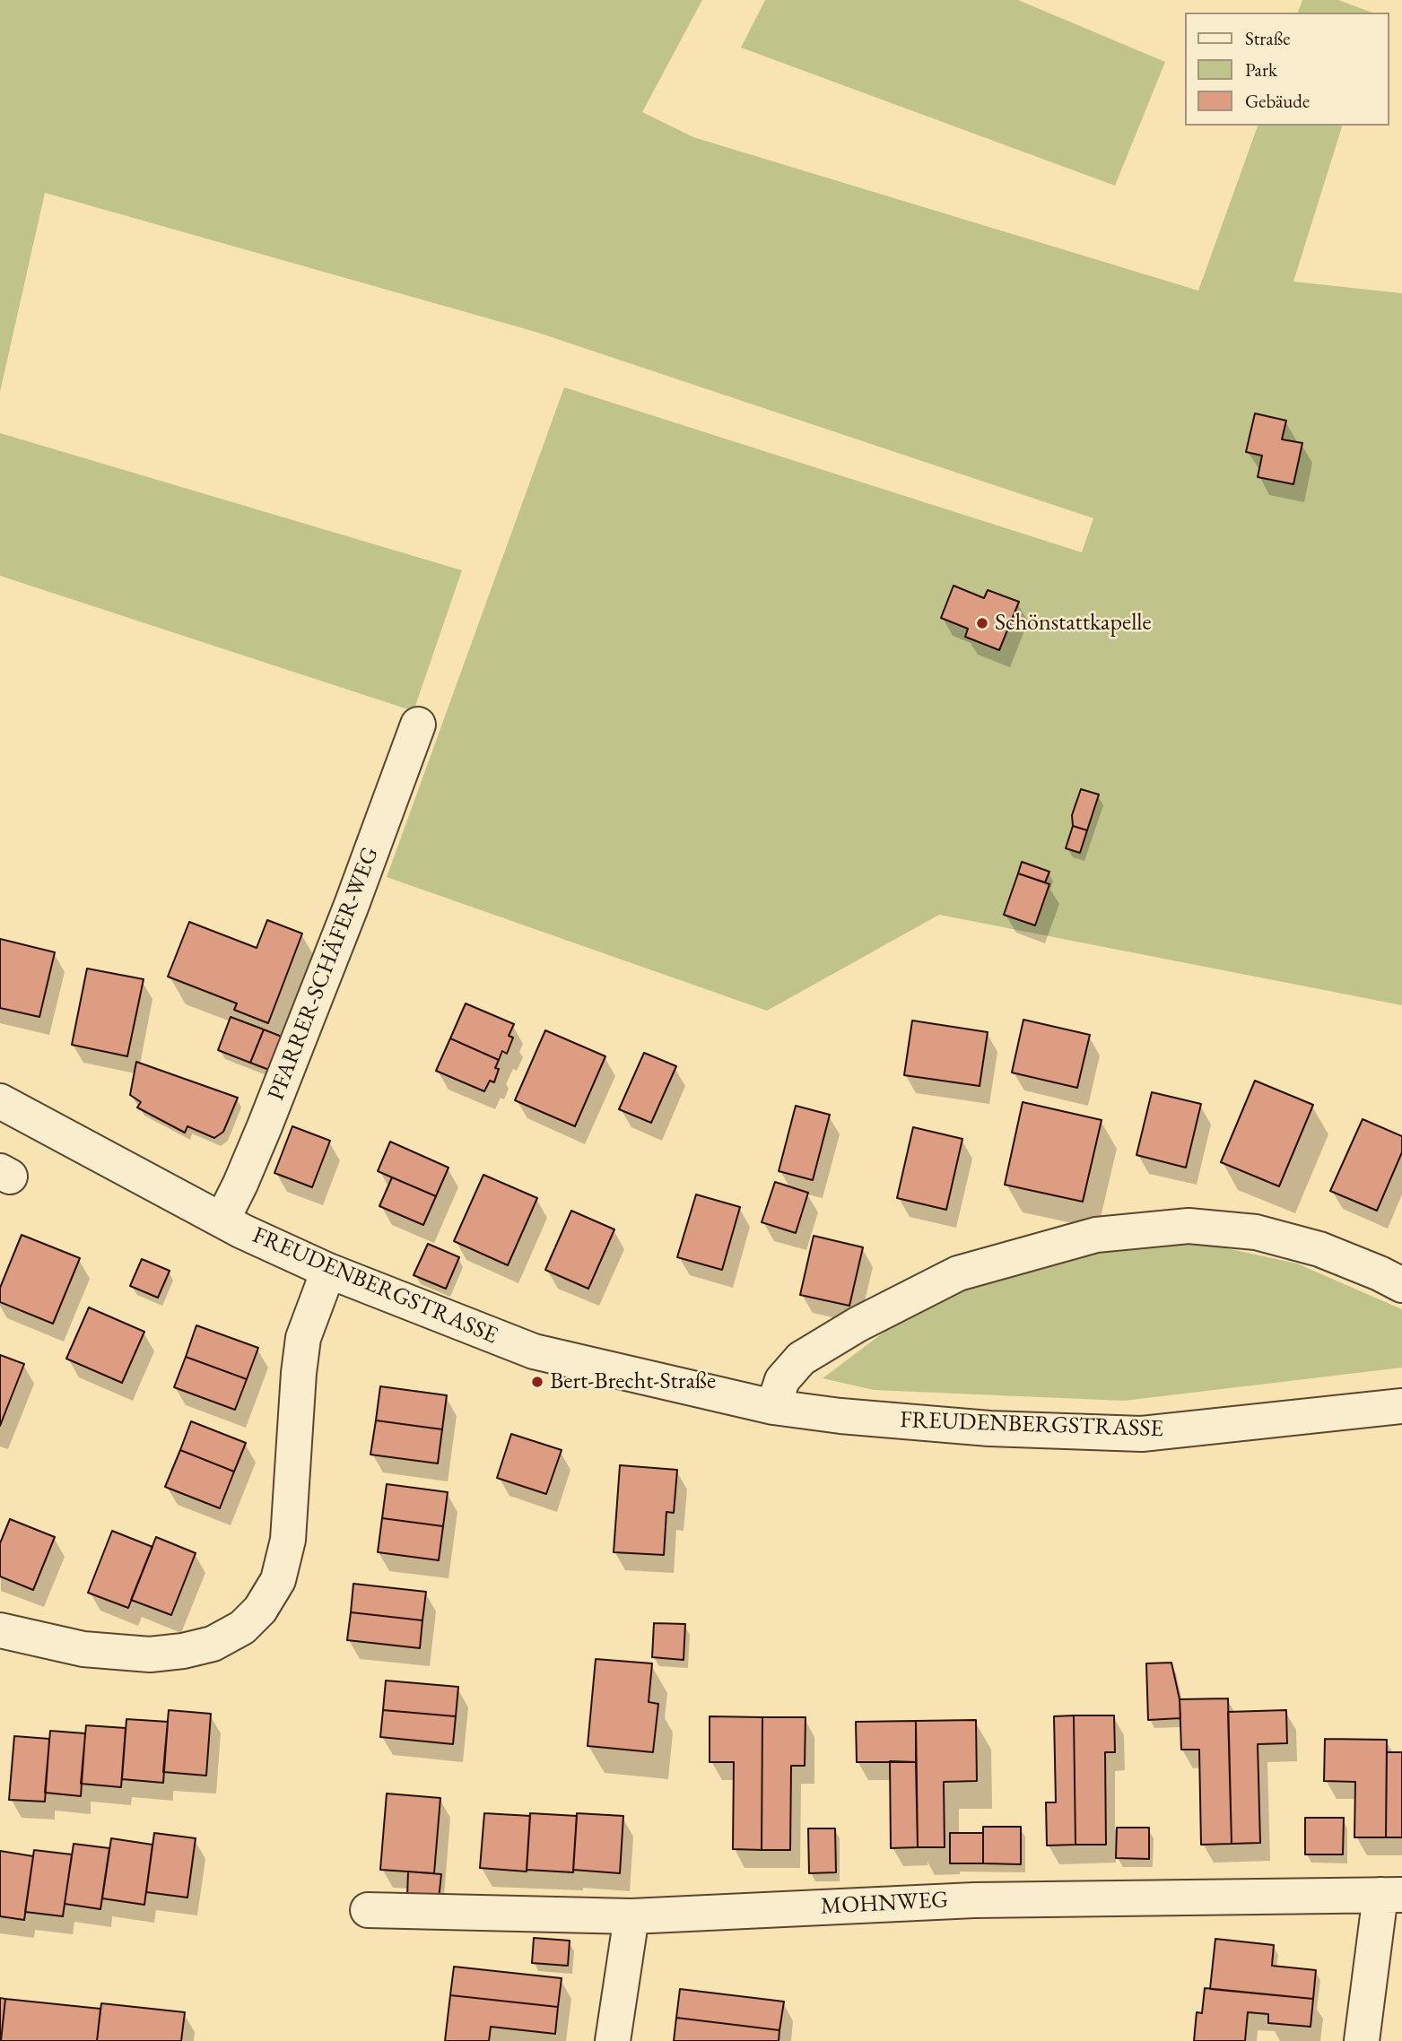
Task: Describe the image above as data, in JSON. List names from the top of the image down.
{
  "streets": {
    "street": ["PFARRER-SCHÄFER-WEG", "FREUDENBERGSTRASSE", "MOHNWEG"]
  },
  "crossings": [
    ["PFARRER-SCHÄFER-WEG", "FREUDENBERGSTRASSE"]
  ],
  "places": ["Schönstattkapelle", "Bert-Brecht-Straße"],
  "legend": ["Straße", "Park", "Gebäude"]
}
